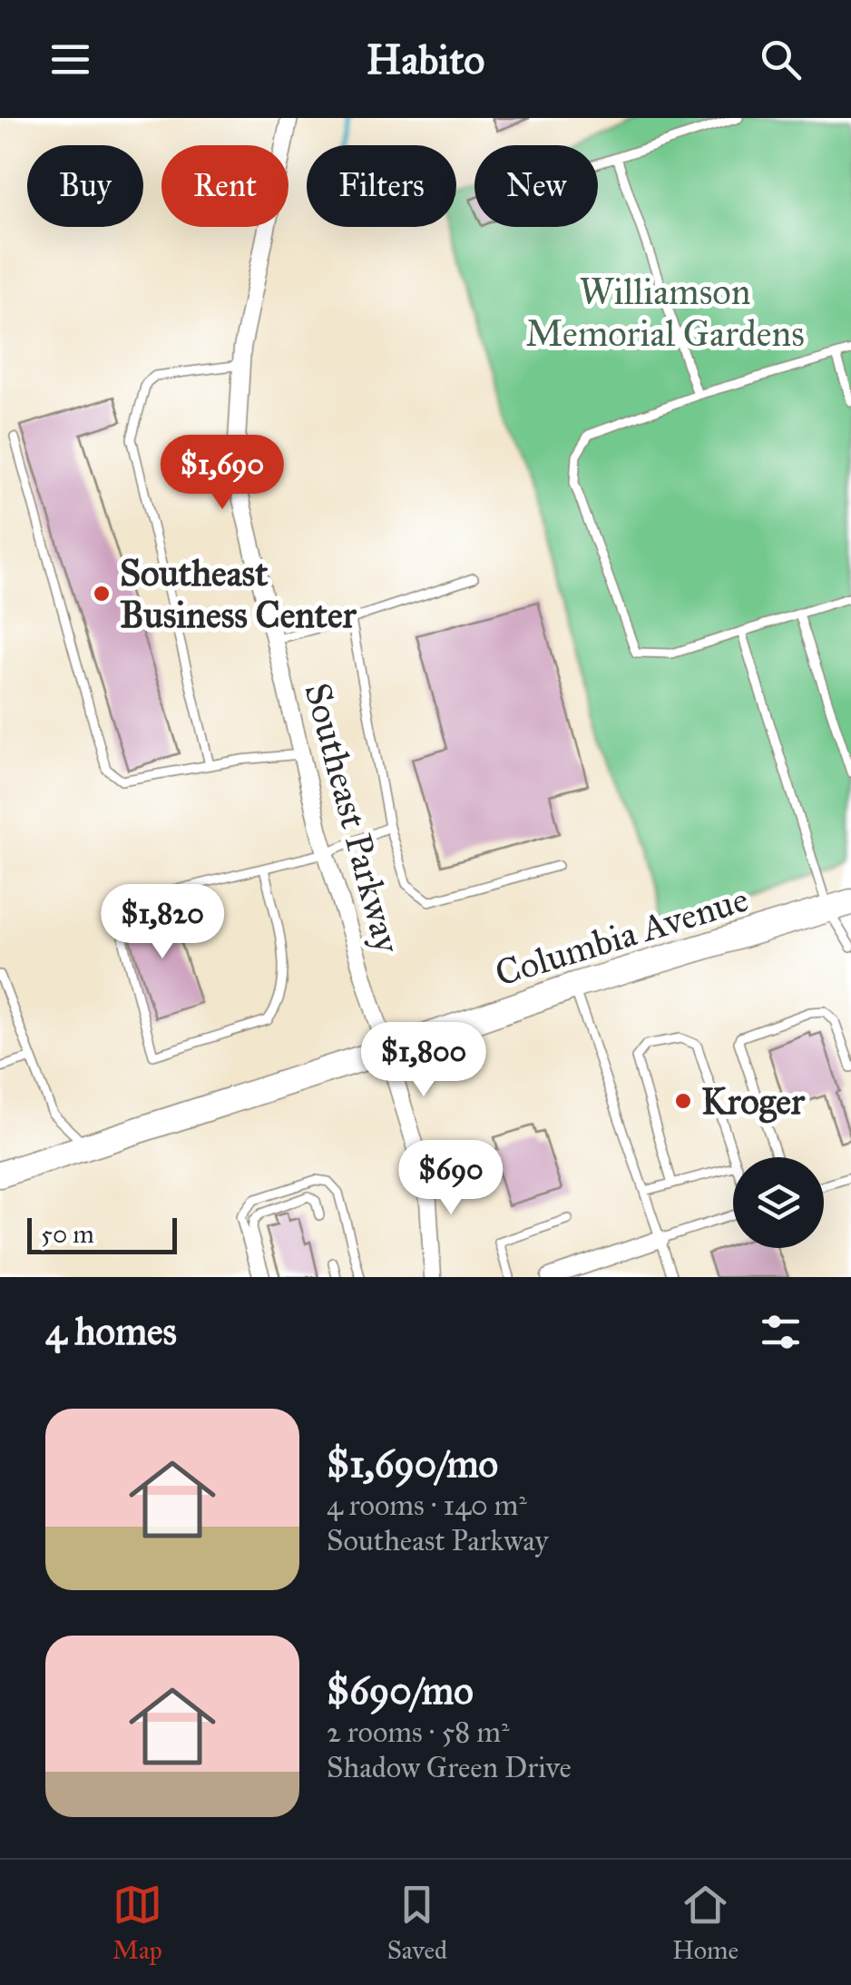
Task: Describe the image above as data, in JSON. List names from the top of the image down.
{
  "streets": {
    "main road": ["Columbia Avenue"],
    "street": ["Southeast Parkway"]
  },
  "crossings": [
    ["Southeast Parkway", "Columbia Avenue"]
  ],
  "parks": ["Williamson Memorial Gardens"],
  "places": ["Southeast Business Center", "Kroger"],
  "scale_bar": "50 m",
  "page": {
    "header": "Habito",
    "chip": [
      "Buy",
      "Rent",
      "Filters",
      "New"
    ],
    "price": [
      "$1,690",
      "$1,820",
      "$1,800",
      "$690"
    ],
    "scale": "50 m",
    "heading": "4 homes",
    "list": [
      {
        "name": "$1,690/mo",
        "note": "4 rooms · 140 m² · Southeast Parkway"
      },
      {
        "name": "$690/mo",
        "note": "2 rooms · 58 m² · Shadow Green Drive"
      }
    ],
    "tabs": ["Map", "Saved", "Home"]
  }
}
